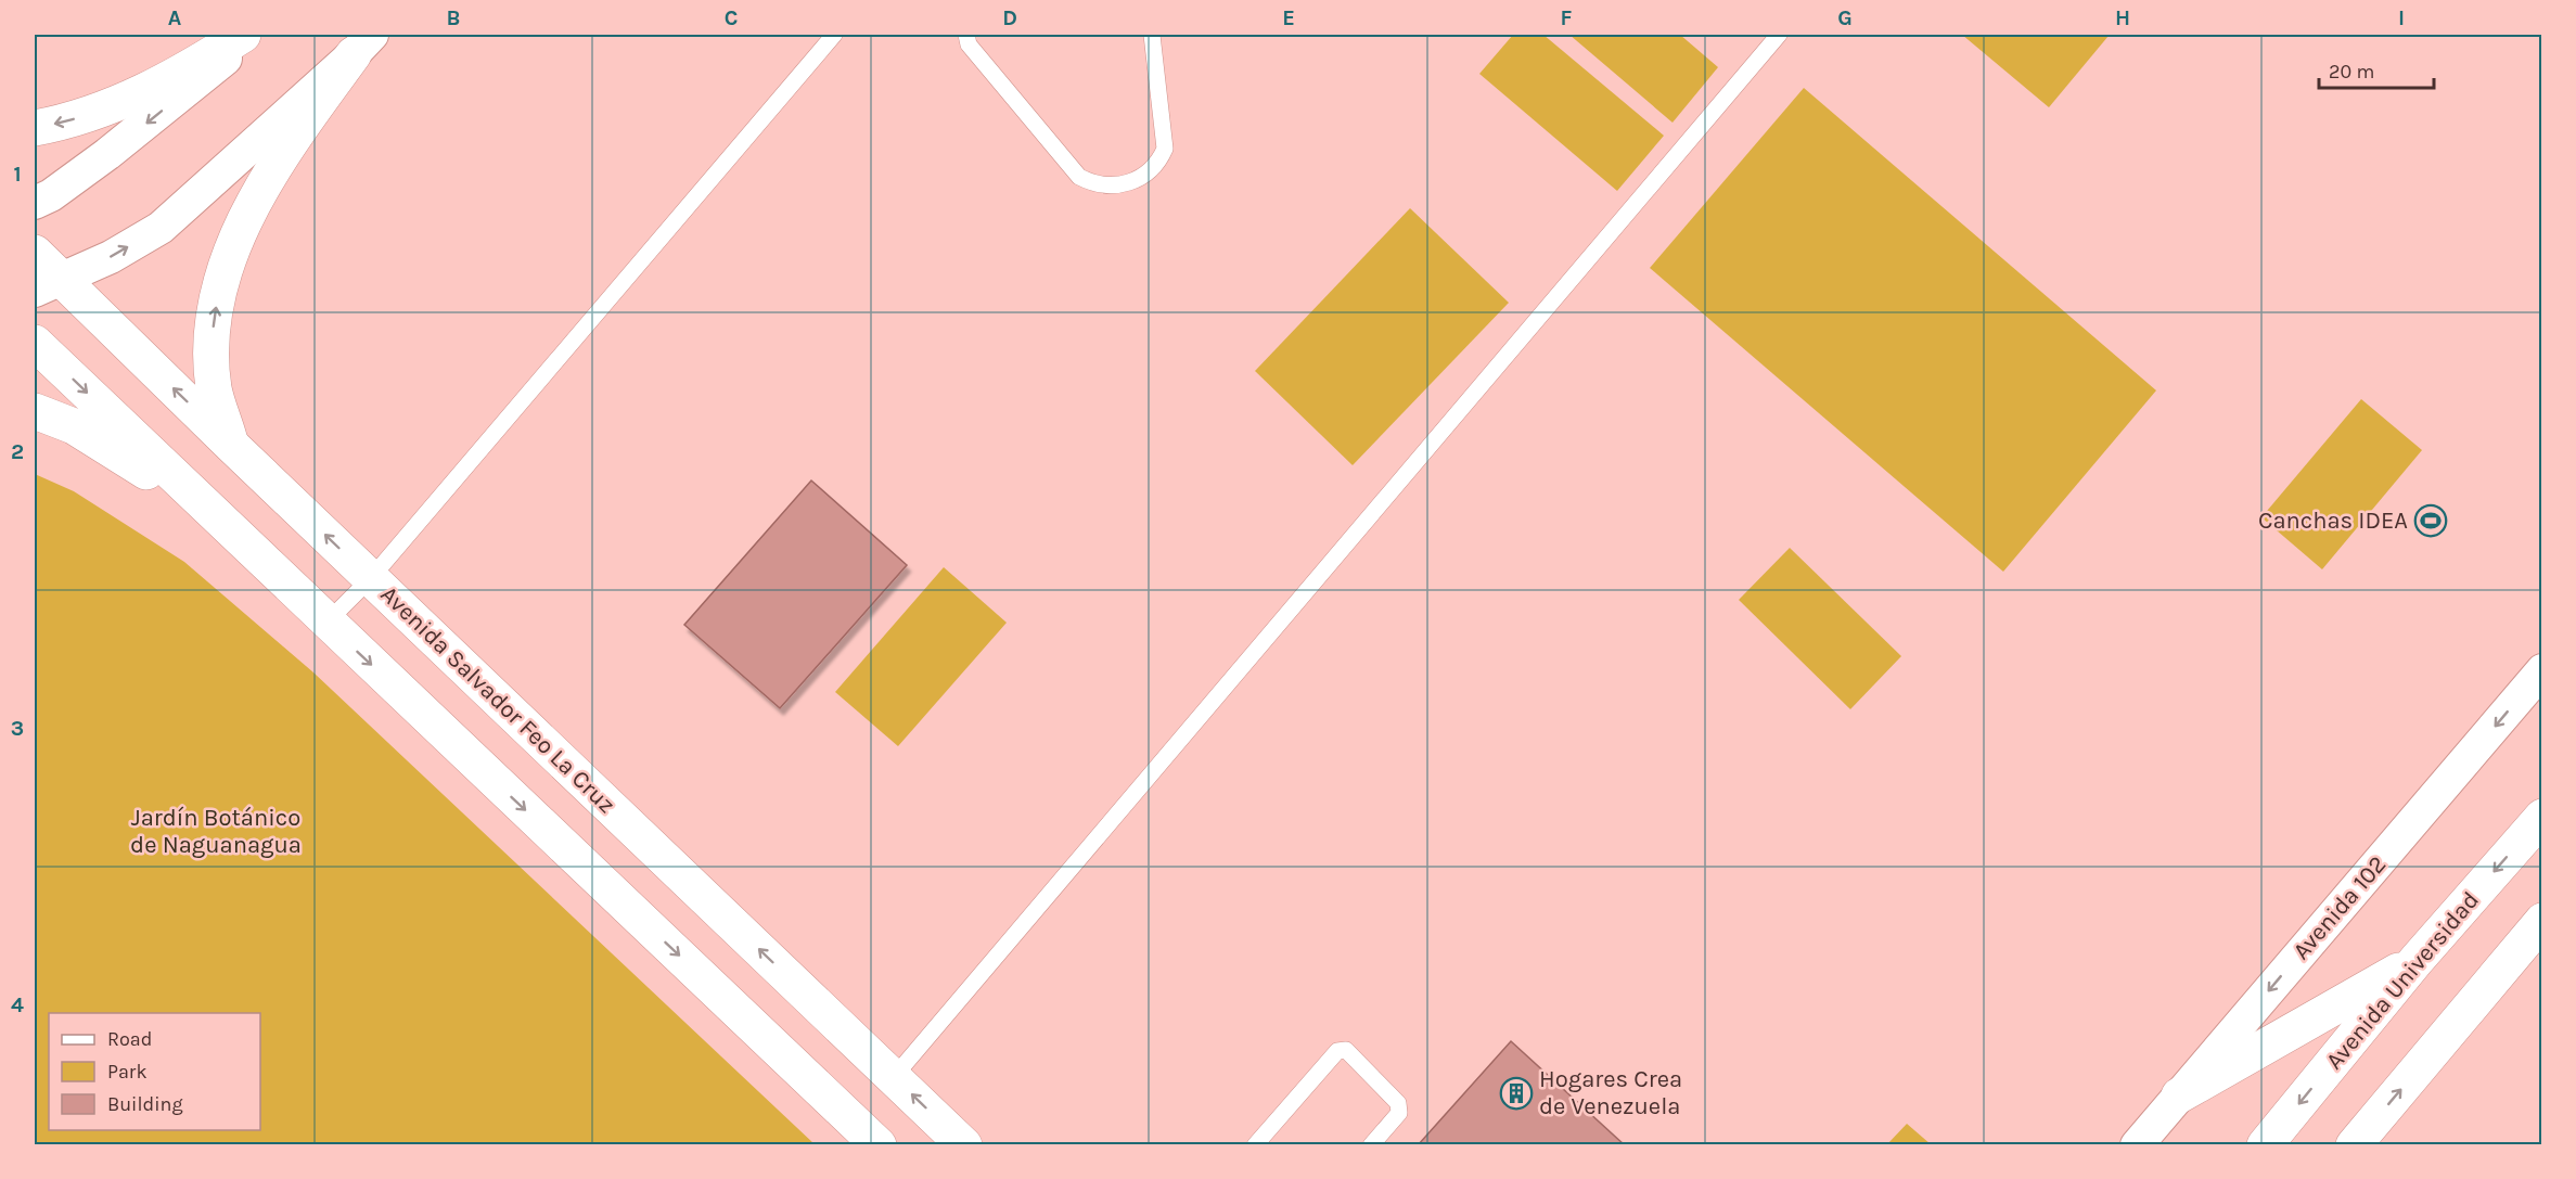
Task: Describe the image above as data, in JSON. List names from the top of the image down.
{
  "streets": {
    "street": ["Avenida Salvador Feo La Cruz", "Avenida 102", "Avenida Universidad"]
  },
  "parks": ["Jardín Botánico de Naguanagua"],
  "places": {
    "sports": ["Canchas IDEA"],
    "building": ["Hogares Crea de Venezuela"]
  },
  "legend": ["Road", "Park", "Building"],
  "scale_bar": "20 m",
  "grid": {
    "columns": [
      "A",
      "B",
      "C",
      "D",
      "E",
      "F",
      "G",
      "H",
      "I"
    ],
    "rows": [
      "1",
      "2",
      "3",
      "4"
    ]
  }
}
